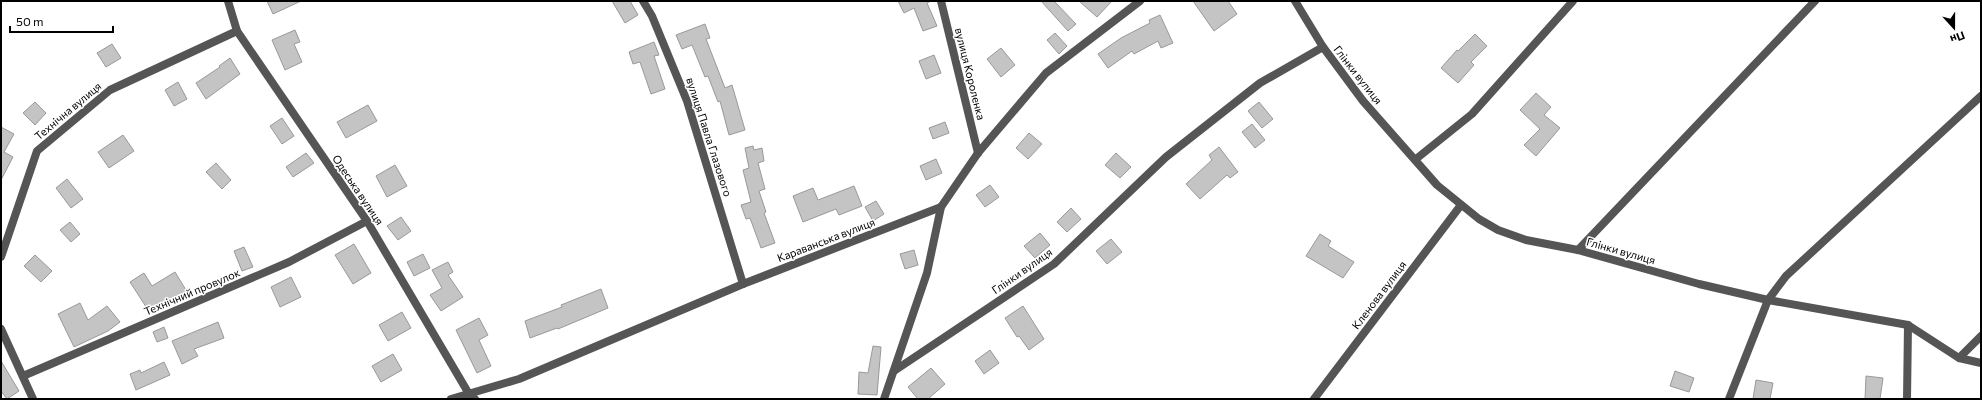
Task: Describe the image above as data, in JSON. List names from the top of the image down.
{
  "streets": {
    "street": [
      "вулиця Короленка",
      "Глінки вулиця",
      "Технічна вулиця",
      "вулиця Павла Глазового",
      "Одеська вулиця",
      "Караванська вулиця",
      "Технічний провулок",
      "Кленова вулиця"
    ]
  },
  "crossings": [
    ["Глінки вулиця", "Кленова вулиця"],
    ["Технічна вулиця", "Одеська вулиця"],
    ["вулиця Павла Глазового", "Караванська вулиця"],
    ["Одеська вулиця", "Караванська вулиця"],
    ["Одеська вулиця", "Технічний провулок"]
  ],
  "scale_bar": "50 m",
  "north": "bottom"
}
